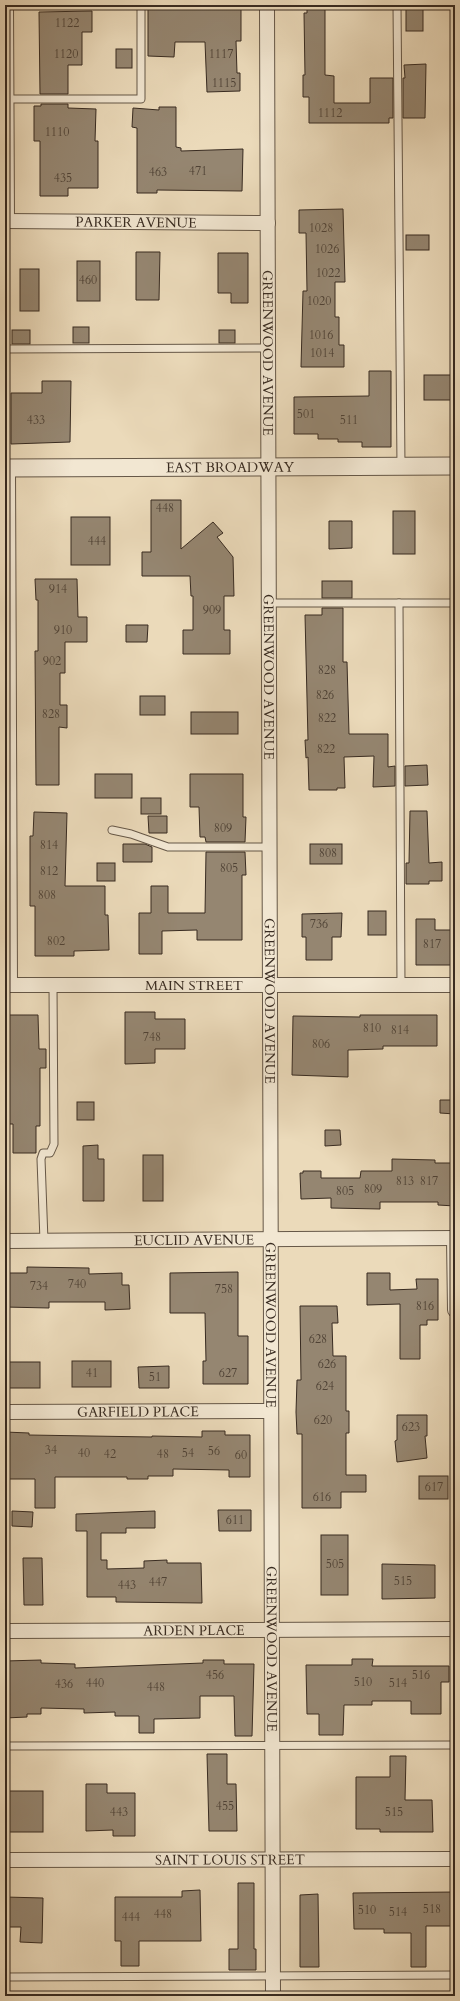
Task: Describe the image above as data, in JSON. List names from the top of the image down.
{
  "streets": {
    "street": [
      "PARKER AVENUE",
      "GREENWOOD AVENUE",
      "EAST BROADWAY",
      "MAIN STREET",
      "EUCLID AVENUE",
      "GARFIELD PLACE",
      "ARDEN PLACE",
      "SAINT LOUIS STREET"
    ]
  },
  "crossings": [
    ["PARKER AVENUE", "GREENWOOD AVENUE"],
    ["GREENWOOD AVENUE", "EAST BROADWAY"],
    ["GREENWOOD AVENUE", "MAIN STREET"],
    ["GREENWOOD AVENUE", "EUCLID AVENUE"],
    ["GREENWOOD AVENUE", "GARFIELD PLACE"],
    ["GREENWOOD AVENUE", "ARDEN PLACE"],
    ["GREENWOOD AVENUE", "SAINT LOUIS STREET"]
  ],
  "house_numbers": [
    "1122",
    "1120",
    "1117",
    "1115",
    "1112",
    "1110",
    "471",
    "463",
    "435",
    "1028",
    "1026",
    "1022",
    "460",
    "1020",
    "1016",
    "1014",
    "501",
    "433",
    "511",
    "448",
    "444",
    "914",
    "909",
    "910",
    "902",
    "828",
    "826",
    "828",
    "822",
    "822",
    "809",
    "814",
    "808",
    "805",
    "812",
    "808",
    "736",
    "802",
    "817",
    "810",
    "814",
    "748",
    "806",
    "813",
    "817",
    "809",
    "805",
    "740",
    "734",
    "758",
    "816",
    "628",
    "626",
    "41",
    "627",
    "51",
    "624",
    "620",
    "623",
    "34",
    "56",
    "40",
    "54",
    "42",
    "48",
    "60",
    "617",
    "616",
    "611",
    "505",
    "515",
    "447",
    "443",
    "456",
    "516",
    "510",
    "440",
    "514",
    "436",
    "448",
    "455",
    "443",
    "515",
    "518",
    "510",
    "514",
    "448",
    "444"
  ]
}
